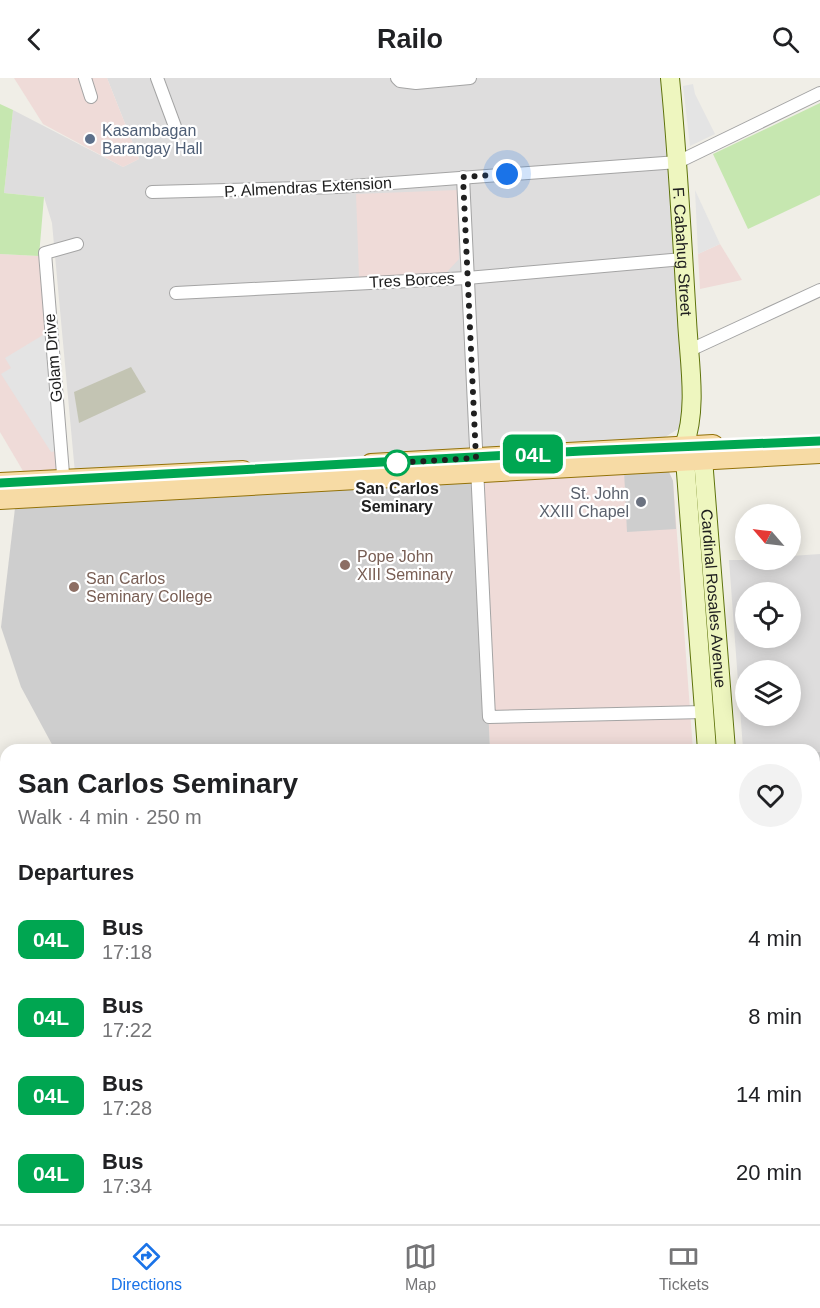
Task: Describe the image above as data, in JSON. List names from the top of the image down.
{
  "streets": {
    "main road": ["F. Cabahug Street", "Cardinal Rosales Avenue"],
    "street": ["P. Almendras Extension", "Tres Borces", "Golam Drive"]
  },
  "crossings": [
    ["P. Almendras Extension", "F. Cabahug Street"],
    ["F. Cabahug Street", "Tres Borces"],
    ["F. Cabahug Street", "Cardinal Rosales Avenue"]
  ],
  "places": [
    "Kasambagan Barangay Hall",
    "San Carlos Seminary",
    "St. John XXIII Chapel",
    "Pope John XIII Seminary",
    "San Carlos Seminary College"
  ],
  "lines": ["bus line 04L"],
  "north": "top left",
  "page": {
    "header": "Railo",
    "on_map": "04L",
    "heading": [
      ["San Carlos Seminary", "Walk · 4 min · 250 m"],
      "Departures"
    ],
    "list": [
      {
        "mark": "04L",
        "name": "Bus",
        "note": "17:18",
        "value": "4 min"
      },
      {
        "mark": "04L",
        "name": "Bus",
        "note": "17:22",
        "value": "8 min"
      },
      {
        "mark": "04L",
        "name": "Bus",
        "note": "17:28",
        "value": "14 min"
      },
      {
        "mark": "04L",
        "name": "Bus",
        "note": "17:34",
        "value": "20 min"
      }
    ],
    "tabs": ["Directions", "Map", "Tickets"]
  }
}
